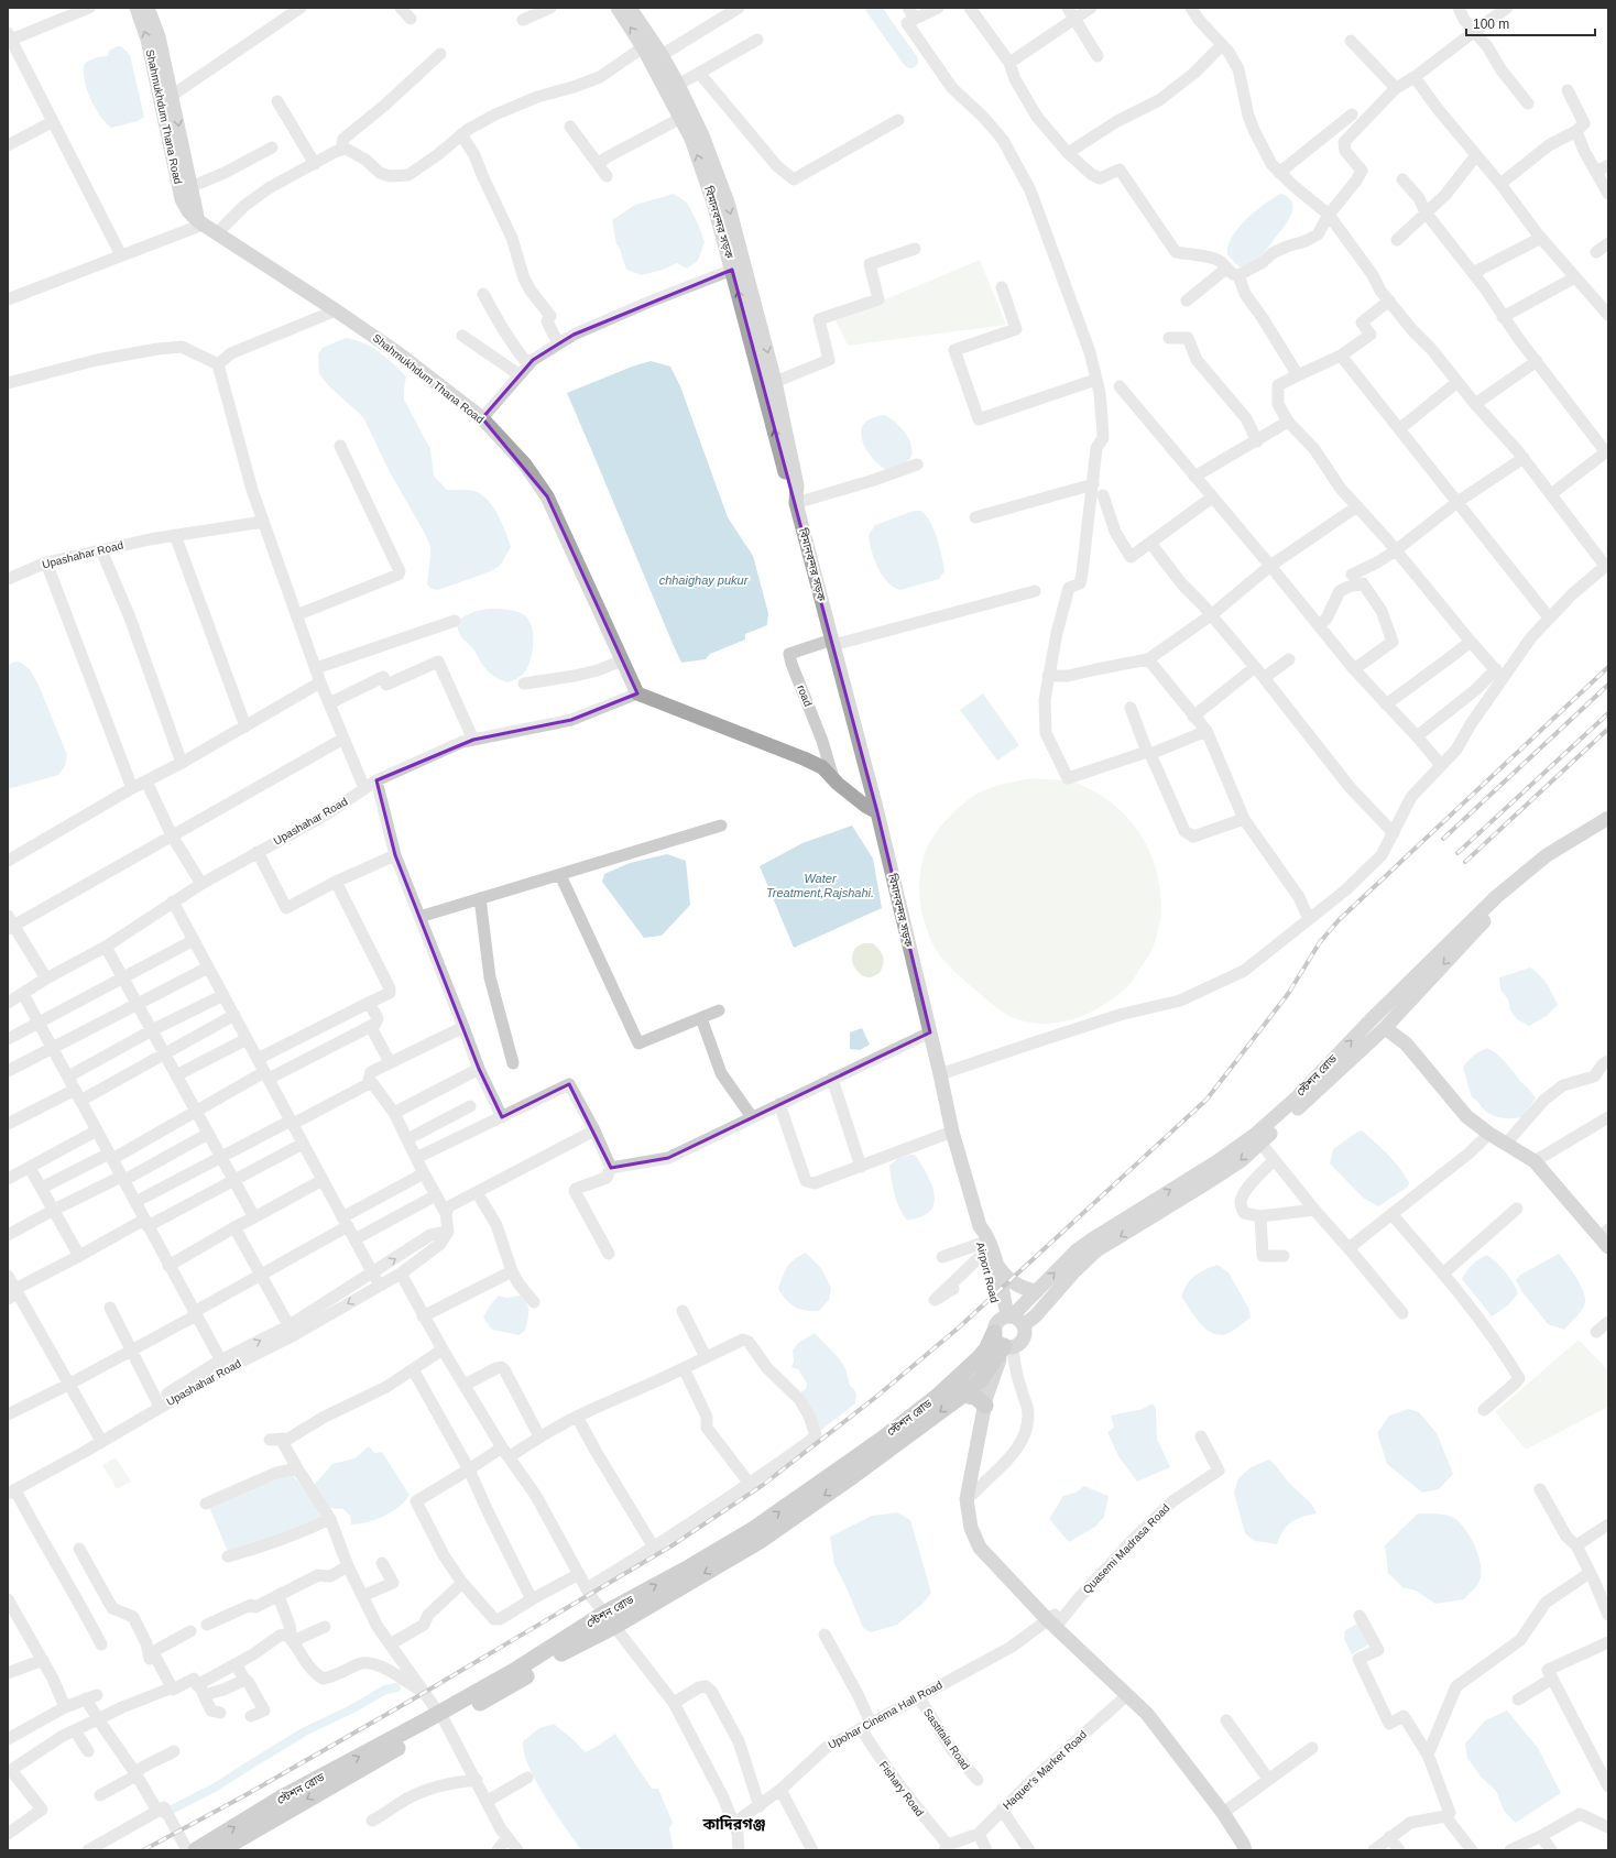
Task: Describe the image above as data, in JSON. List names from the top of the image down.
{
  "streets": {
    "highway": ["স্টেশন রোড"],
    "main road": ["Shahmukhdum Thana Road", "বিমানবন্দর সড়ক", "Airport Road"],
    "street": [
      "Upashahar Road",
      "road",
      "Quasemi Madrasa Road",
      "Upohar Cinema Hall Road",
      "Sastitala Road",
      "Haquer's Market Road",
      "Fishary Road"
    ]
  },
  "crossings": [
    ["Shahmukhdum Thana Road", "Upashahar Road"],
    ["বিমানবন্দর সড়ক", "road"],
    ["বিমানবন্দর সড়ক", "Airport Road"],
    ["স্টেশন রোড", "Airport Road"],
    ["Quasemi Madrasa Road", "Upohar Cinema Hall Road"],
    ["Upohar Cinema Hall Road", "Sastitala Road"],
    ["Upohar Cinema Hall Road", "Fishary Road"]
  ],
  "districts": ["কাদিরগঞ্জ"],
  "water": ["chhaighay pukur", "Water Treatment,Rajshahi."],
  "scale_bar": "100 m"
}
